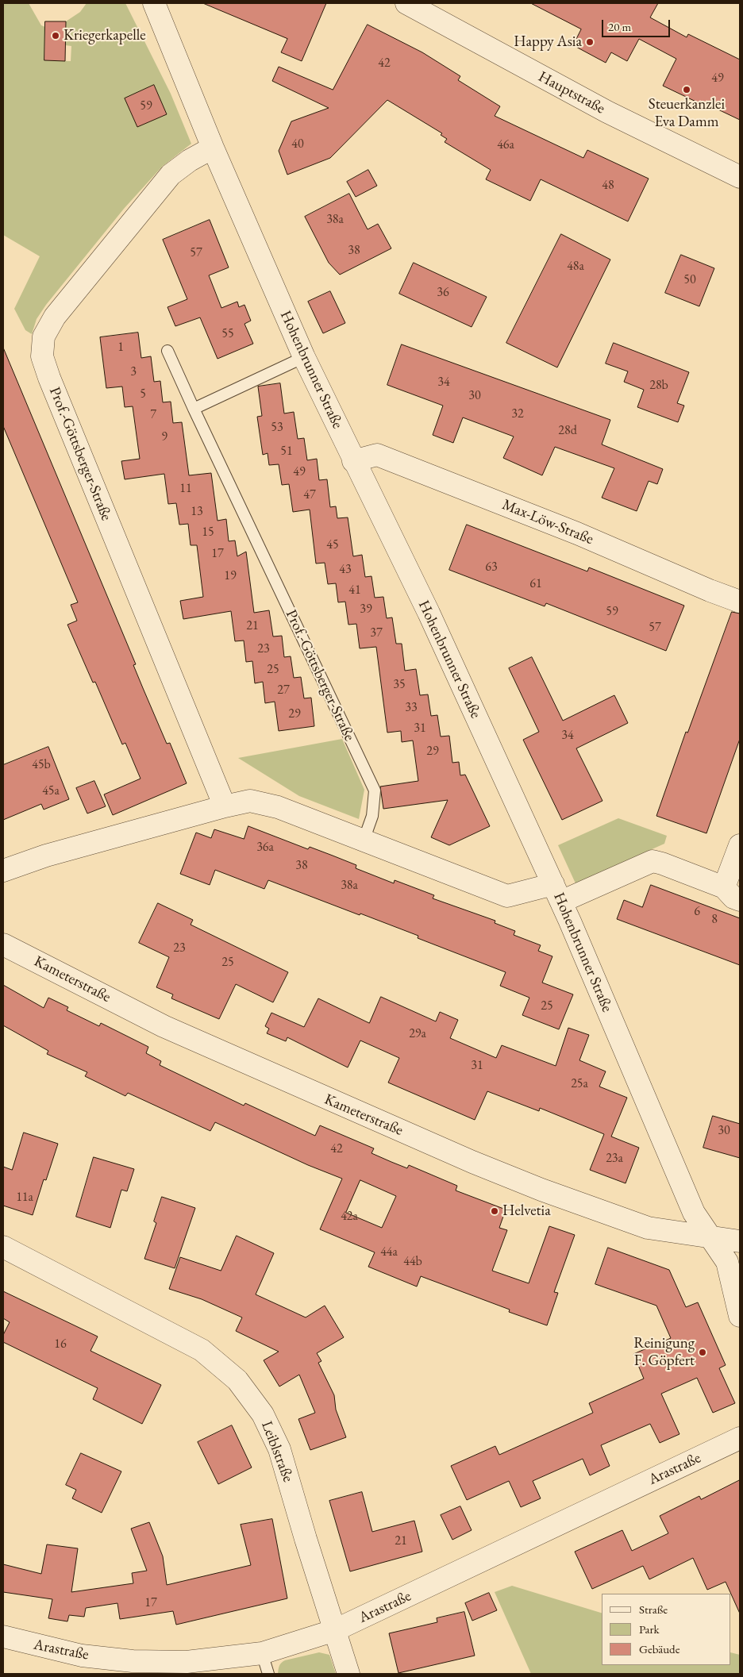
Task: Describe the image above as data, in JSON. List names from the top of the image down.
{
  "streets": {
    "street": [
      "Hauptstraße",
      "Hohenbrunner Straße",
      "Prof.-Göttsberger-Straße",
      "Max-Löw-Straße",
      "Kameterstraße",
      "Leiblstraße",
      "Arastraße"
    ]
  },
  "crossings": [
    ["Hohenbrunner Straße", "Prof.-Göttsberger-Straße"],
    ["Hohenbrunner Straße", "Max-Löw-Straße"],
    ["Hohenbrunner Straße", "Kameterstraße"],
    ["Leiblstraße", "Arastraße"]
  ],
  "places": [
    "Kriegerkapelle",
    "Happy Asia",
    "Steuerkanzlei Eva Damm",
    "Helvetia",
    "Reinigung F. Göpfert"
  ],
  "house_numbers": [
    "42",
    "49",
    "59",
    "40",
    "46a",
    "48",
    "38a",
    "38",
    "57",
    "48a",
    "50",
    "36",
    "55",
    "1",
    "3",
    "34",
    "28b",
    "5",
    "30",
    "32",
    "7",
    "53",
    "28d",
    "9",
    "51",
    "49",
    "11",
    "47",
    "13",
    "15",
    "45",
    "17",
    "63",
    "43",
    "19",
    "61",
    "41",
    "39",
    "59",
    "21",
    "57",
    "37",
    "23",
    "25",
    "35",
    "27",
    "33",
    "29",
    "31",
    "34",
    "29",
    "45b",
    "45a",
    "36a",
    "38",
    "38a",
    "6",
    "8",
    "23",
    "25",
    "25",
    "29a",
    "31",
    "25a",
    "30",
    "42",
    "23a",
    "11a",
    "42a",
    "44a",
    "44b",
    "16",
    "21",
    "17"
  ],
  "legend": ["Straße", "Park", "Gebäude"],
  "scale_bar": "20 m"
}
